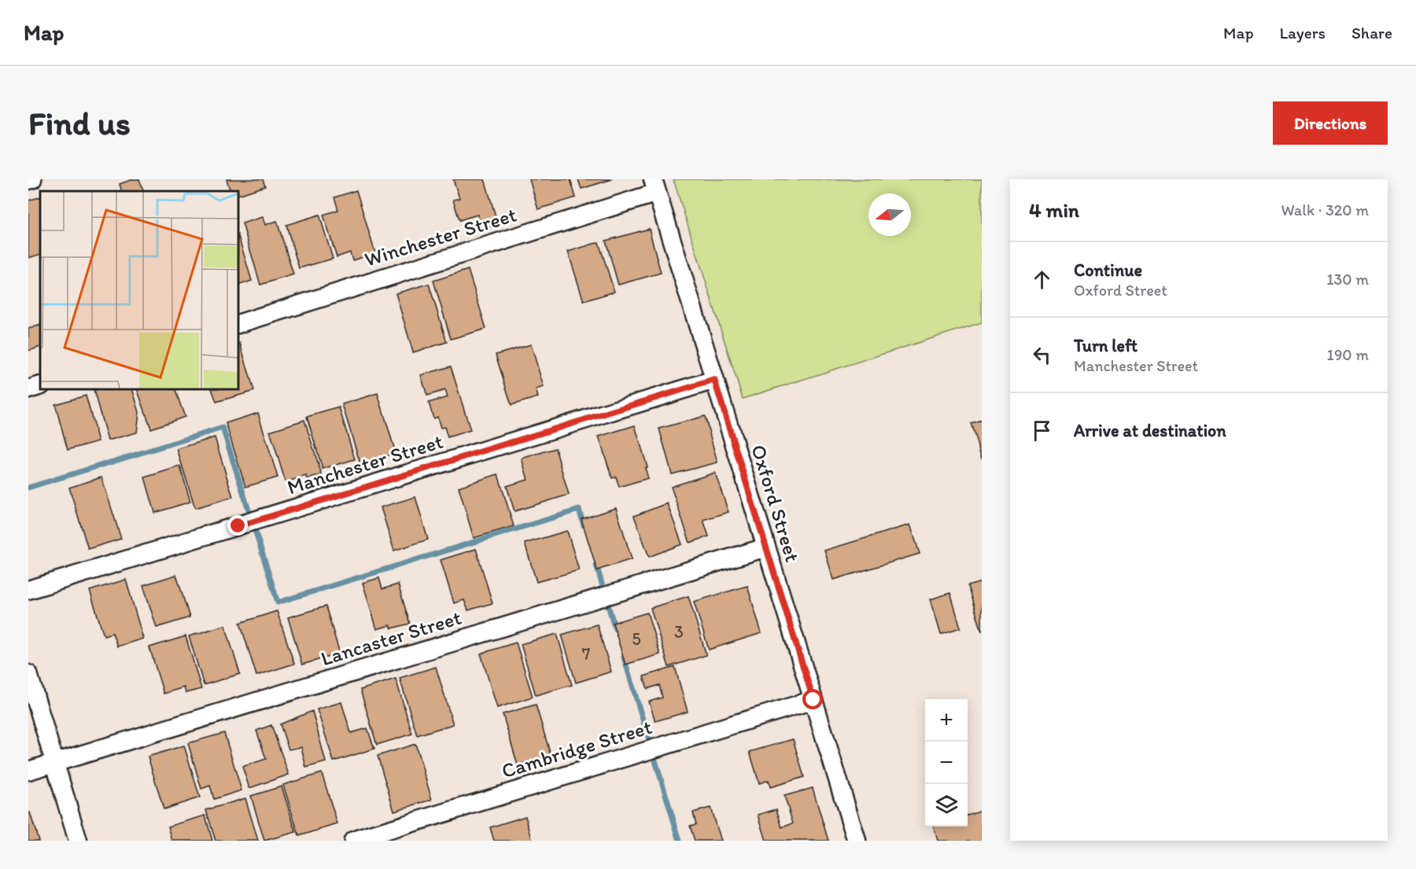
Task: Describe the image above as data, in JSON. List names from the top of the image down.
{
  "streets": {
    "street": [
      "Winchester Street",
      "Manchester Street",
      "Oxford Street",
      "Lancaster Street",
      "Cambridge Street"
    ]
  },
  "crossings": [
    ["Winchester Street", "Oxford Street"],
    ["Manchester Street", "Oxford Street"],
    ["Oxford Street", "Lancaster Street"],
    ["Oxford Street", "Cambridge Street"]
  ],
  "house_numbers": ["3", "5", "7"],
  "north": "left",
  "page": {
    "header": "Map",
    "nav": ["Map", "Layers", "Share"],
    "buttons": "Directions",
    "title": "Find us",
    "heading": ["4 min", "Walk · 320 m"],
    "list": [
      ["Continue", "Oxford Street", "130 m"],
      ["Turn left", "Manchester Street", "190 m"],
      "Arrive at destination"
    ],
    "map_buttons": ["+", "−"]
  }
}
